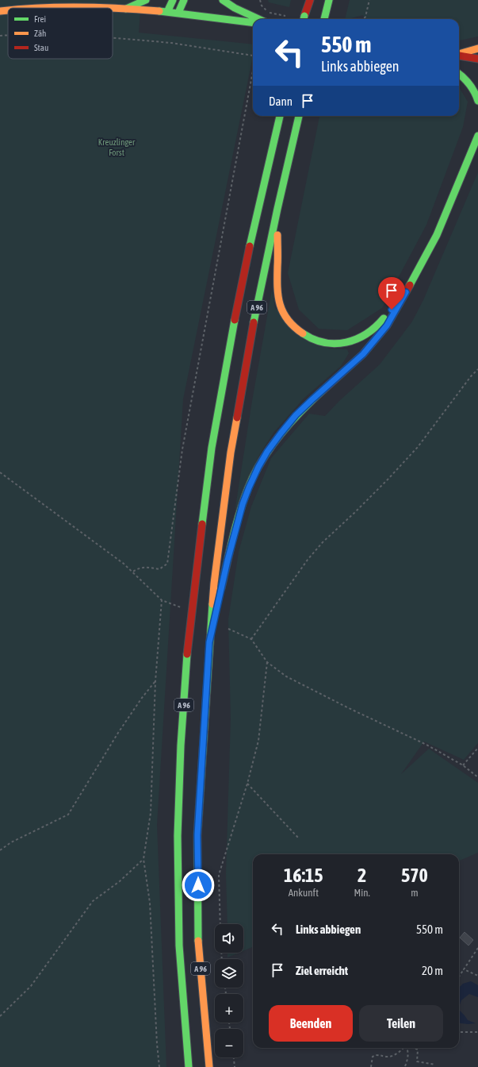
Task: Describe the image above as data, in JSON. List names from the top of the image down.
{
  "streets": {
    "main road": ["A 96"]
  },
  "parks": ["Kreuzlinger Forst"],
  "legend": ["Frei", "Zäh", "Stau"],
  "page": {
    "turn": ["550 m", "Links abbiegen"],
    "then": "Dann",
    "eta": [
      "16:15",
      "Ankunft",
      "2",
      "Min.",
      "570",
      "m"
    ],
    "list": [
      {
        "name": "Links abbiegen",
        "value": "550 m"
      },
      {
        "name": "Ziel erreicht",
        "value": "20 m"
      }
    ],
    "map_buttons": ["+", "−"],
    "buttons": ["Beenden", "Teilen"]
  }
}
